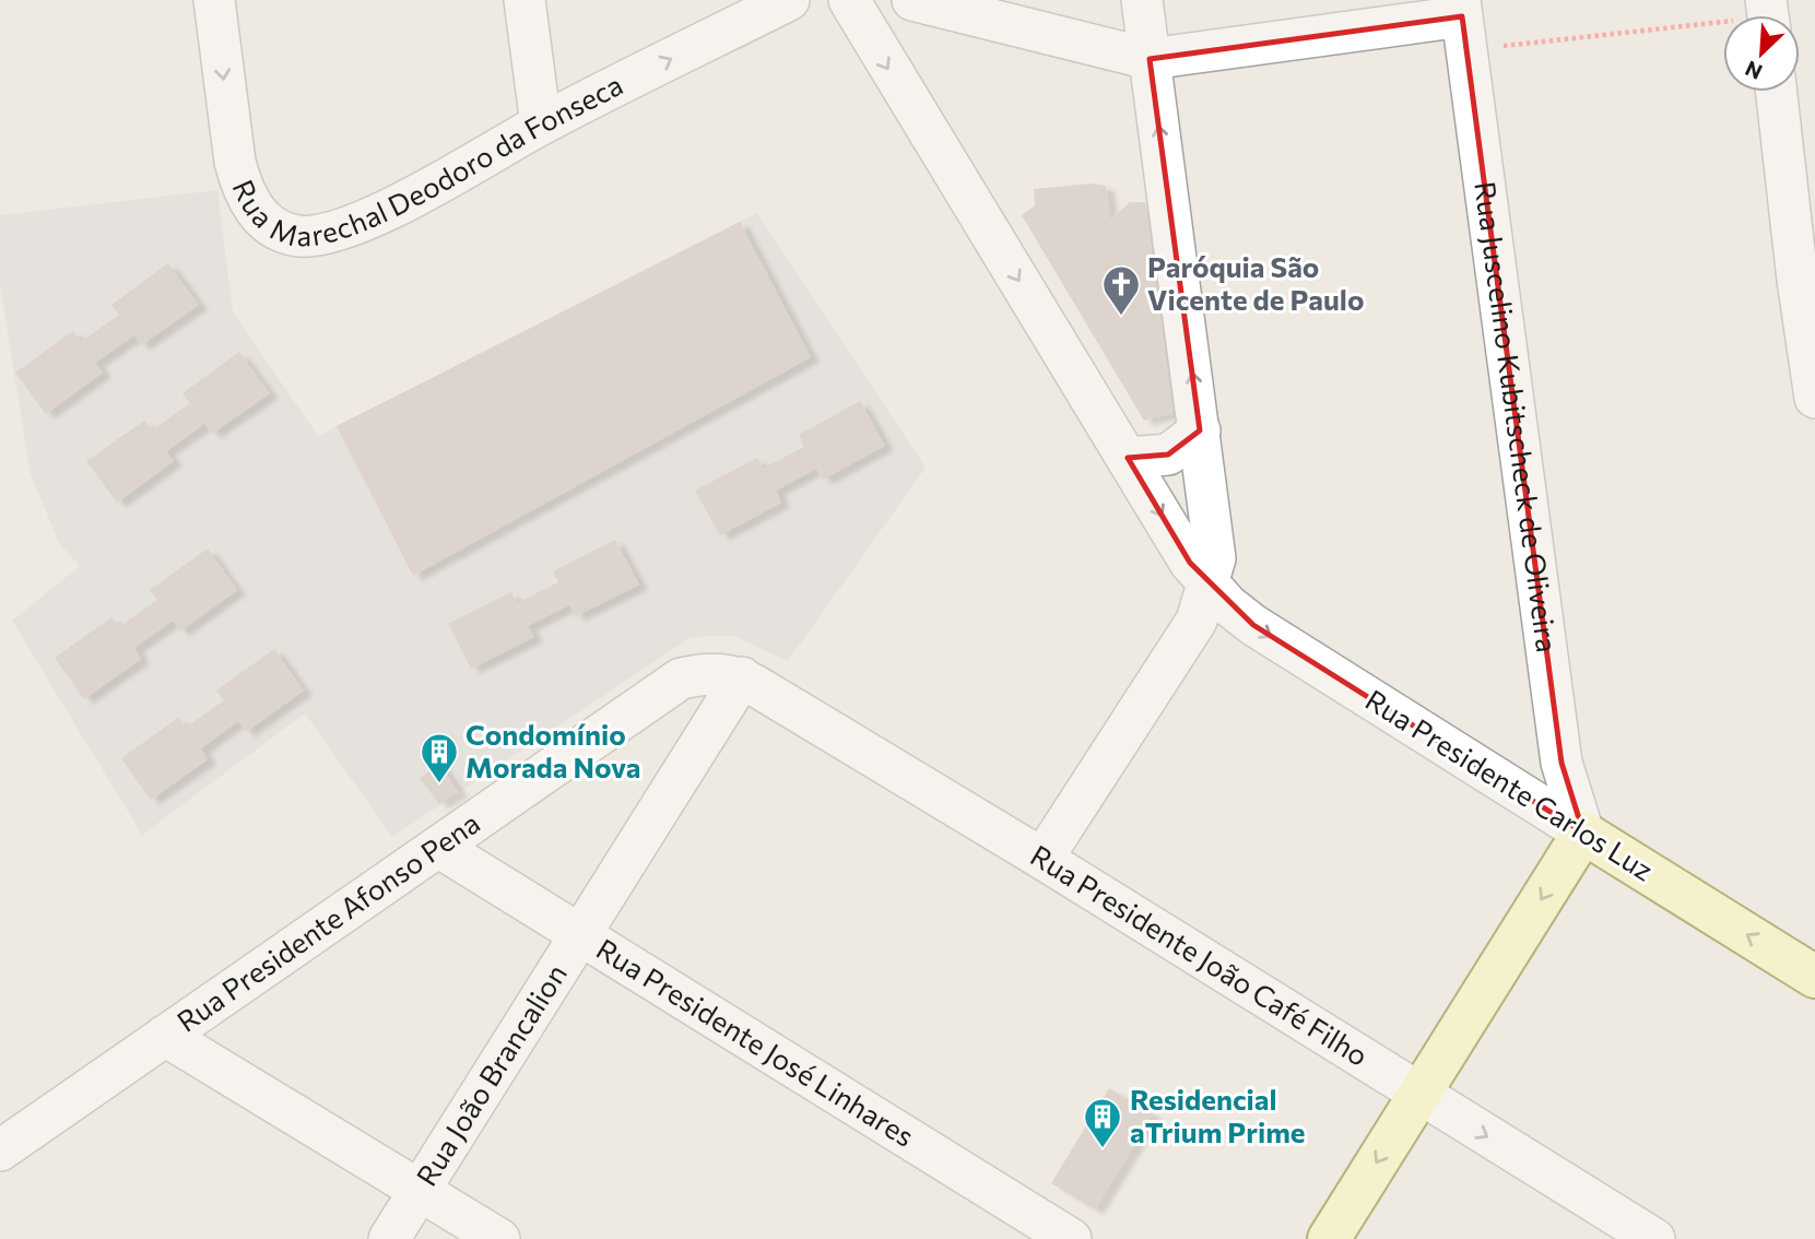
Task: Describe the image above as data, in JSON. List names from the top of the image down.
{
  "streets": {
    "street": [
      "Rua Marechal Deodoro da Fonseca",
      "Rua Juscelino Kubitscheck de Oliveira",
      "Rua Presidente Carlos Luz",
      "Rua Presidente Afonso Pena",
      "Rua Presidente João Café Filho",
      "Rua Presidente José Linhares",
      "Rua João Brancalion"
    ]
  },
  "crossings": [
    ["Rua Juscelino Kubitscheck de Oliveira", "Rua Presidente Carlos Luz"],
    ["Rua Presidente Afonso Pena", "Rua Presidente João Café Filho"],
    ["Rua Presidente Afonso Pena", "Rua Presidente José Linhares"],
    ["Rua Presidente Afonso Pena", "Rua João Brancalion"],
    ["Rua Presidente João Café Filho", "Rua João Brancalion"],
    ["Rua Presidente José Linhares", "Rua João Brancalion"]
  ],
  "places": {
    "church": ["Paróquia São Vicente de Paulo"],
    "building": ["Condomínio Morada Nova", "Residencial aTrium Prime"]
  },
  "north": "bottom left"
}
